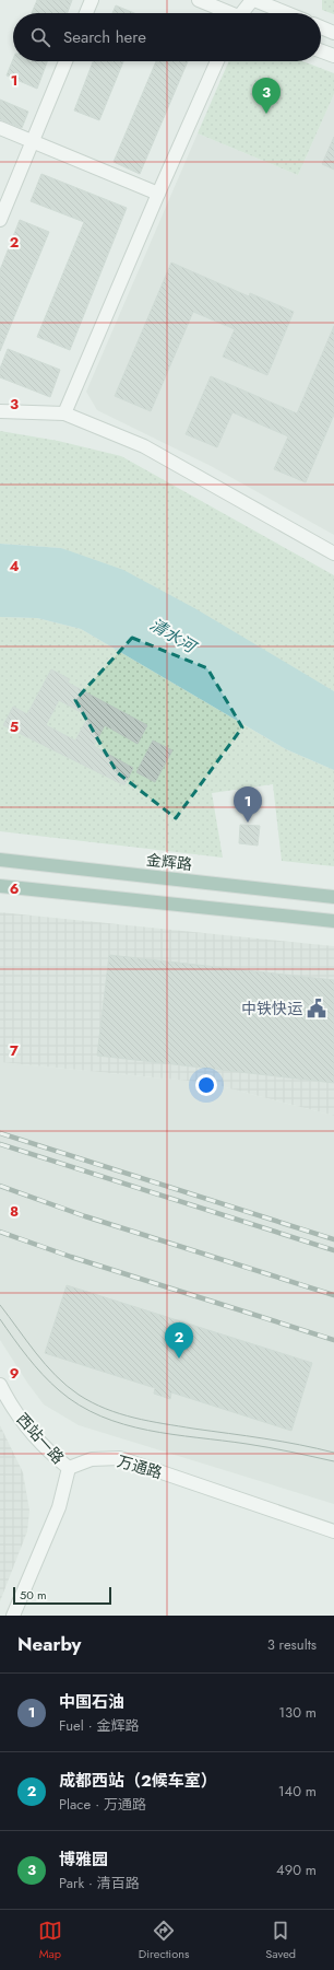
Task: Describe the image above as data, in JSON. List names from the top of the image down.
{
  "streets": {
    "main road": ["金辉路"],
    "street": ["西站一路", "万通路"]
  },
  "crossings": [
    ["西站一路", "万通路"]
  ],
  "water": ["清水河"],
  "places": {
    "public building": ["中铁快运"]
  },
  "scale_bar": "50 m",
  "page": {
    "search": "Search here",
    "pins": ["3", "1", "2"],
    "scale": "50 m",
    "heading": ["Nearby", "3 results"],
    "list": [
      {
        "mark": "1",
        "name": "中国石油",
        "note": "Fuel · 金辉路",
        "value": "130 m"
      },
      {
        "mark": "2",
        "name": "成都西站（2候车室）",
        "note": "Place · 万通路",
        "value": "140 m"
      },
      {
        "mark": "3",
        "name": "博雅园",
        "note": "Park · 清百路",
        "value": "490 m"
      }
    ],
    "nav": ["Map", "Directions", "Saved"]
  },
  "grid": {
    "rows": [
      "1",
      "2",
      "3",
      "4",
      "5",
      "6",
      "7",
      "8",
      "9"
    ]
  }
}
